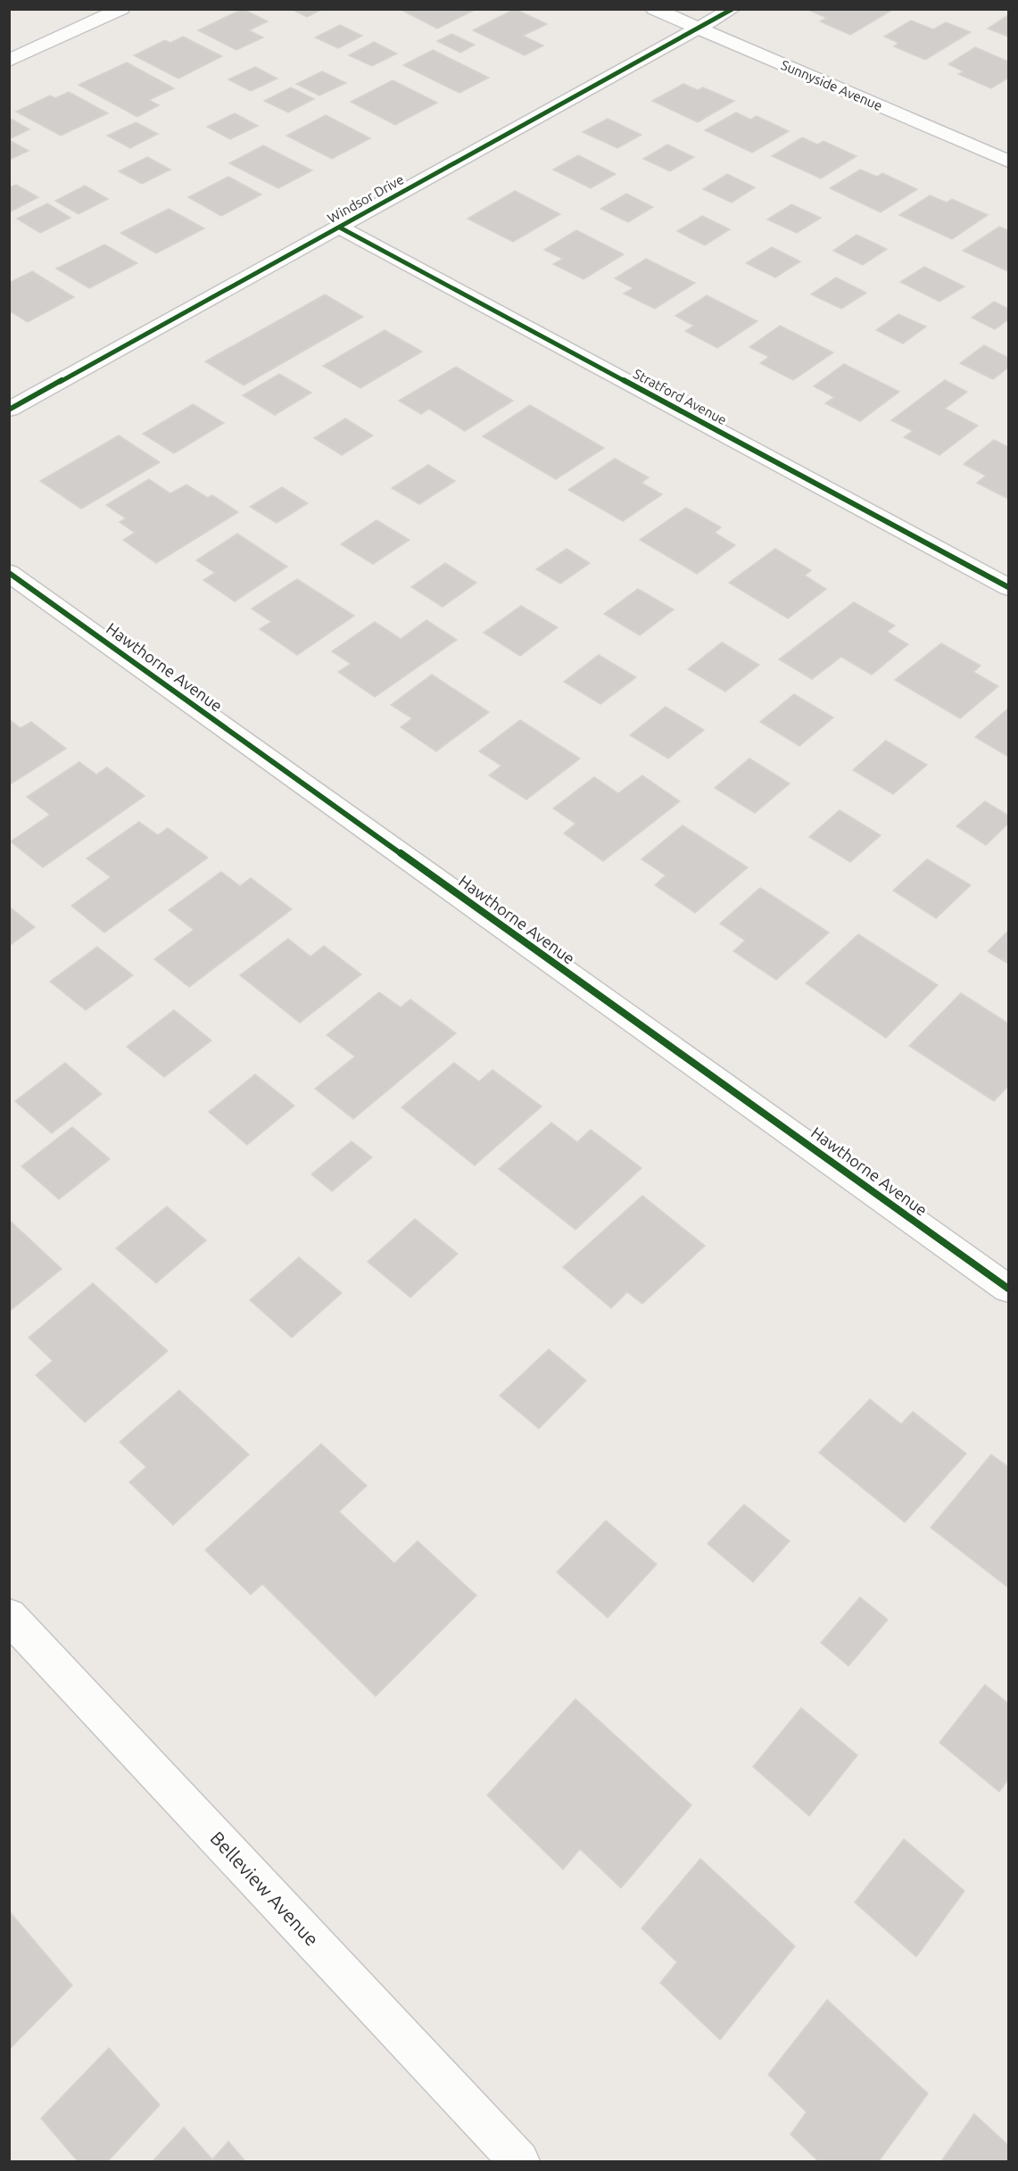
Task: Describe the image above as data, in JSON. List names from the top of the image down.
{
  "streets": {
    "street": [
      "Sunnyside Avenue",
      "Windsor Drive",
      "Stratford Avenue",
      "Hawthorne Avenue",
      "Belleview Avenue"
    ]
  },
  "crossings": [
    ["Sunnyside Avenue", "Windsor Drive"],
    ["Windsor Drive", "Stratford Avenue"]
  ]
}
